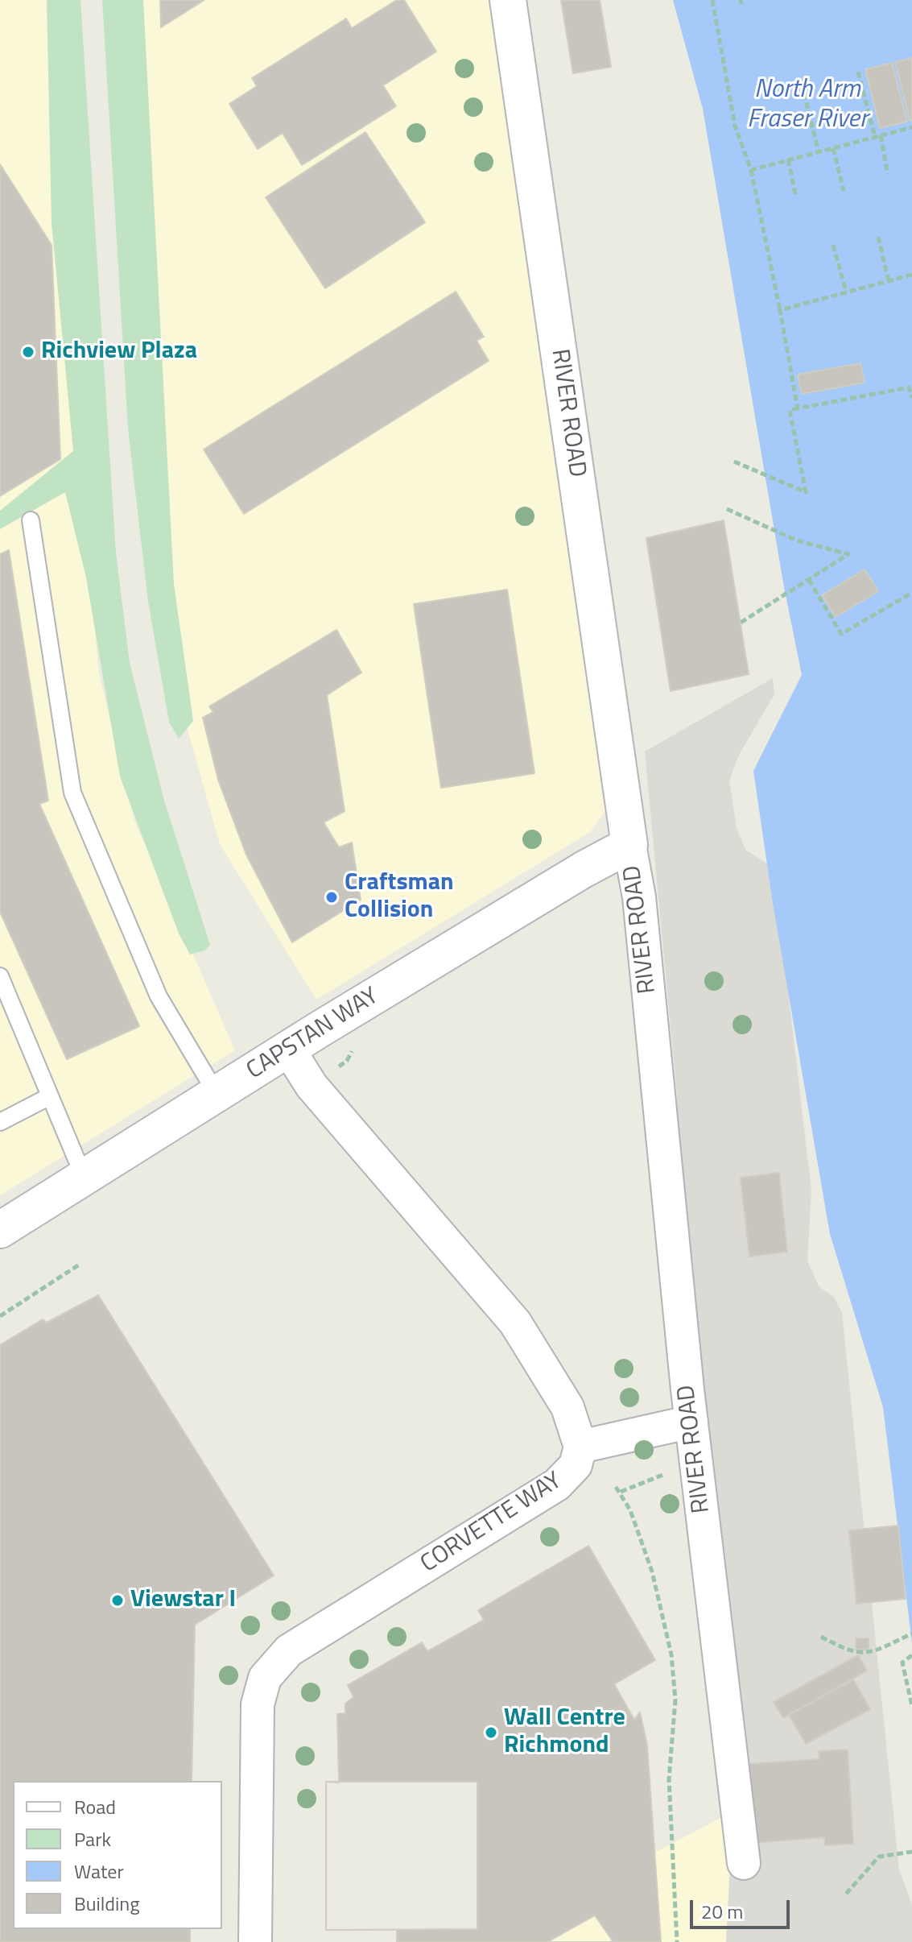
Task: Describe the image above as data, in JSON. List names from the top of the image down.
{
  "streets": {
    "street": ["RIVER ROAD", "CAPSTAN WAY", "CORVETTE WAY"]
  },
  "crossings": [
    ["RIVER ROAD", "CAPSTAN WAY"],
    ["CAPSTAN WAY", "CORVETTE WAY"]
  ],
  "water": ["North Arm Fraser River"],
  "places": [
    "Richview Plaza",
    "Craftsman Collision",
    "Viewstar I",
    "Wall Centre Richmond"
  ],
  "legend": [
    "Road",
    "Park",
    "Water",
    "Building"
  ],
  "scale_bar": "20 m"
}
